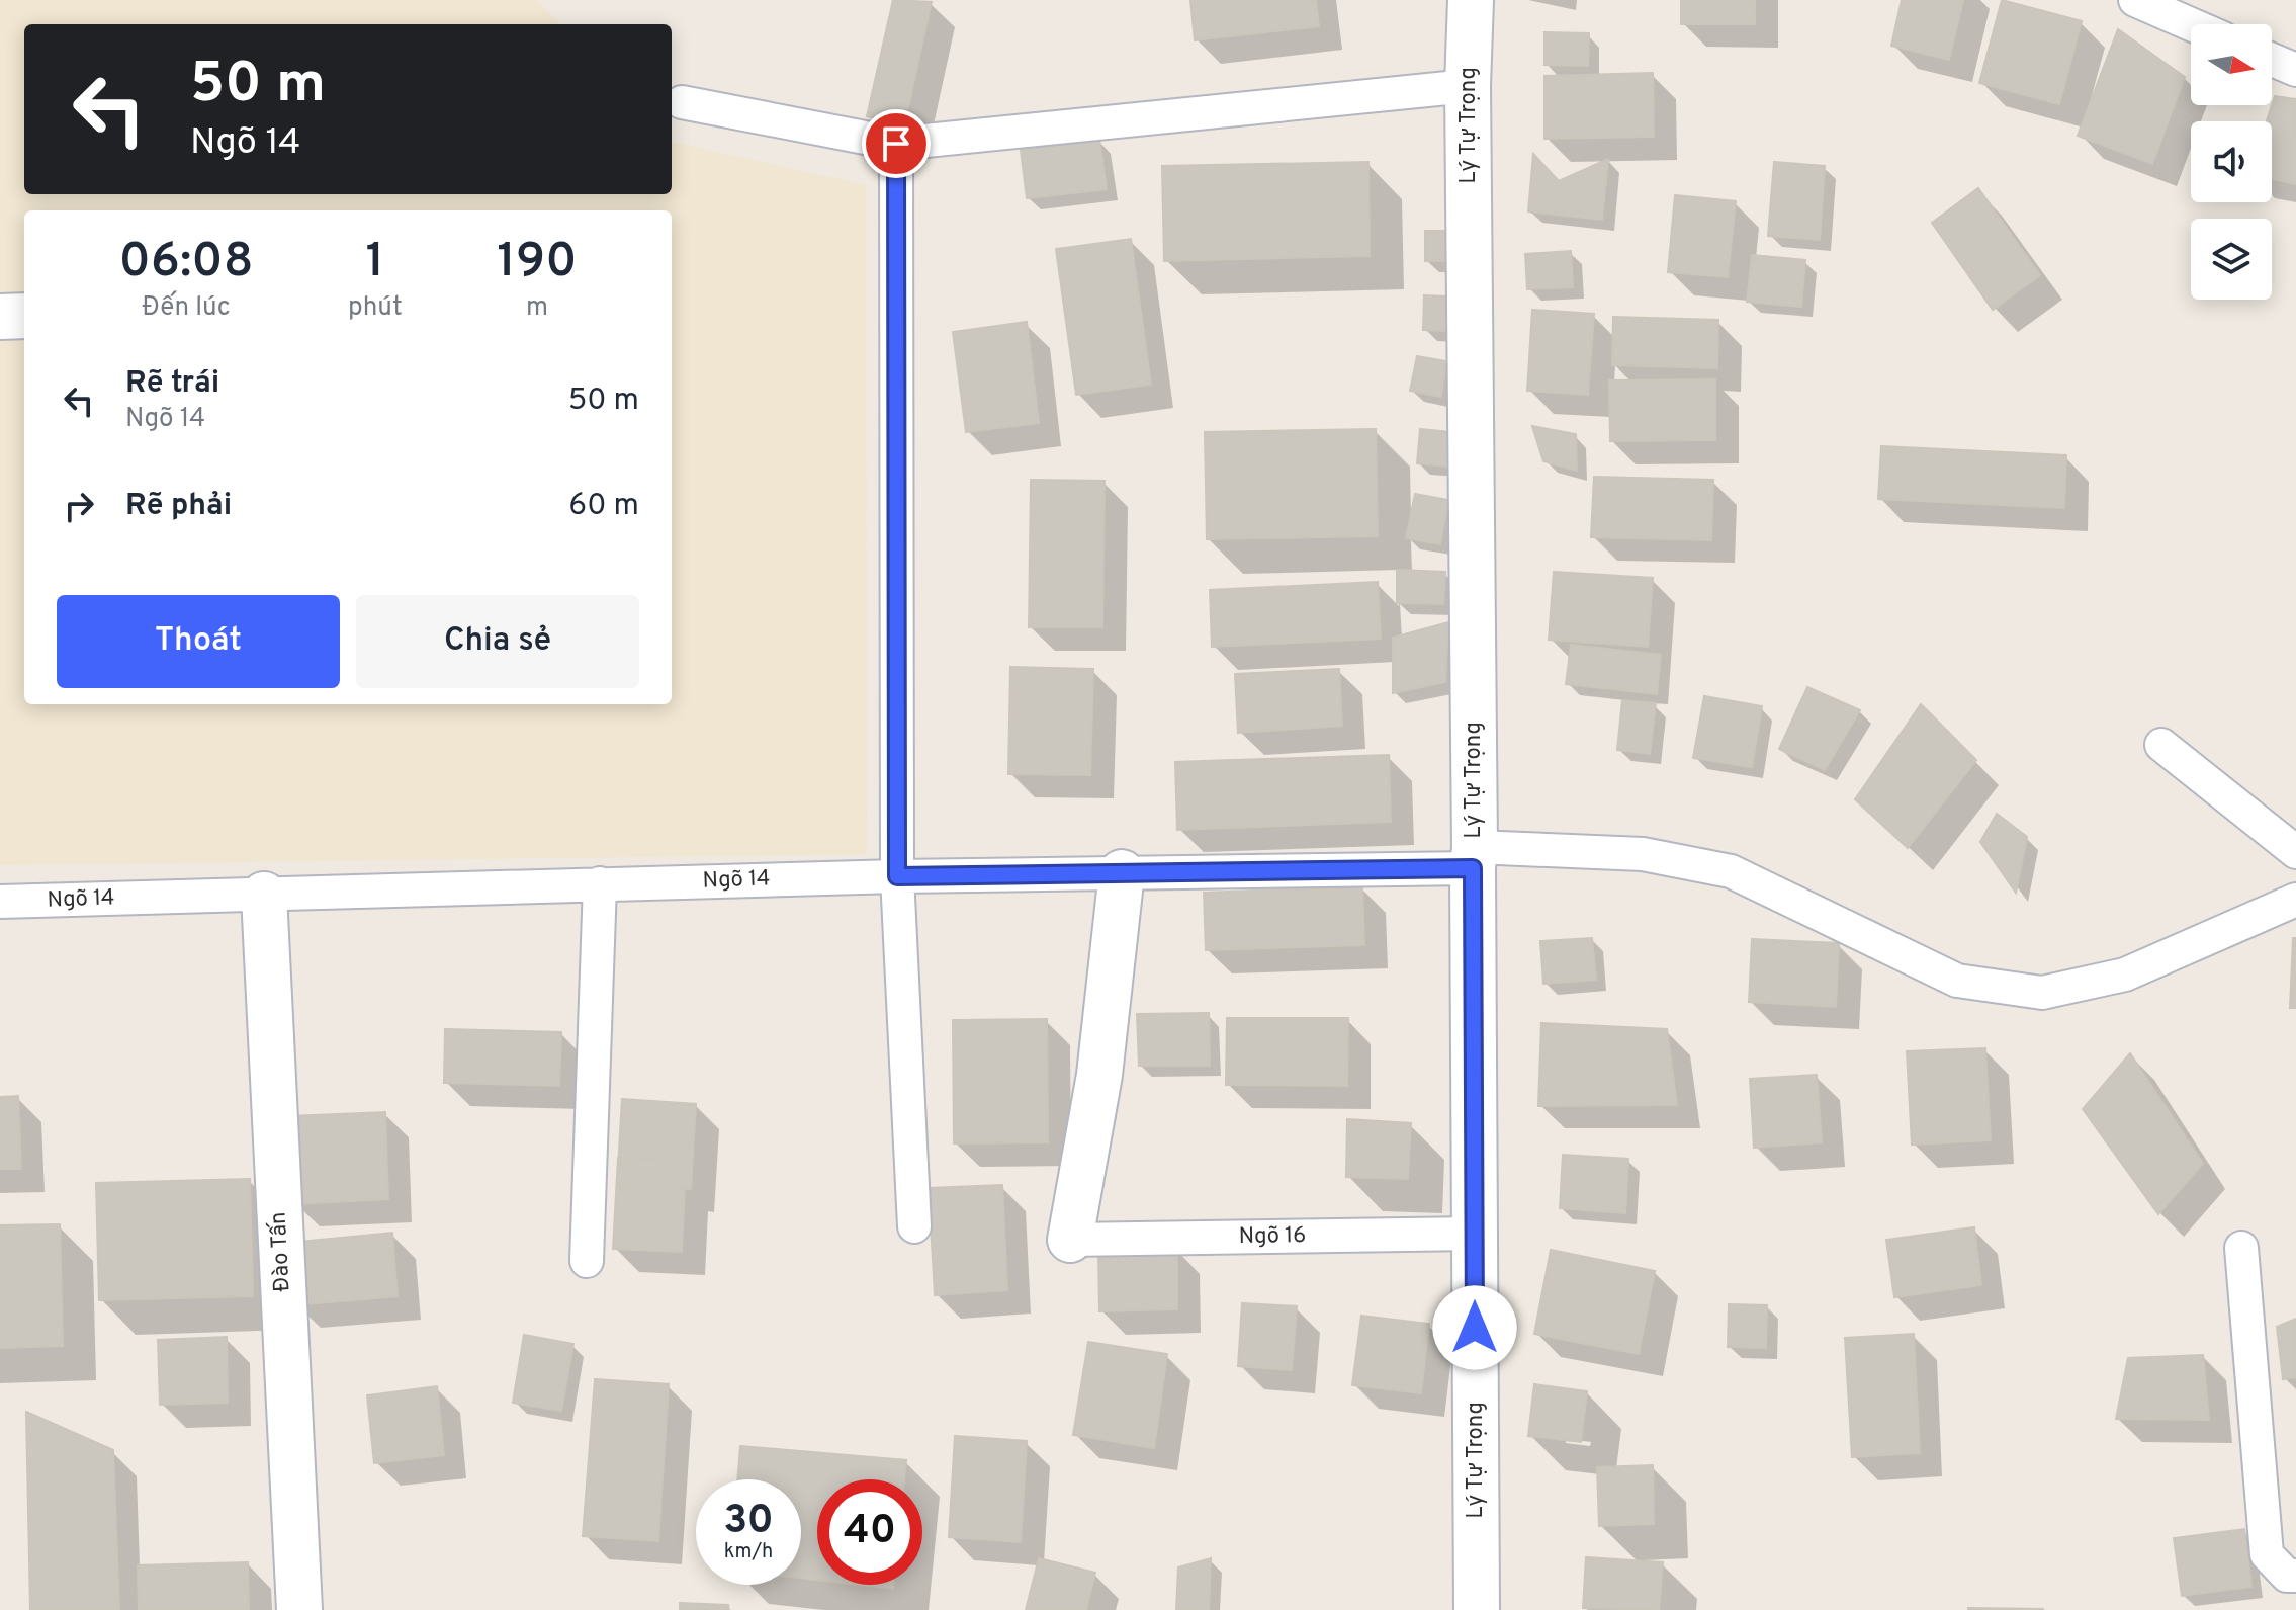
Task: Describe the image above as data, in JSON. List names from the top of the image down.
{
  "streets": {
    "street": ["Lý Tự Trọng", "Đào Tấn"],
    "lane": ["Ngõ 14", "Ngõ 16"]
  },
  "crossings": [
    ["Lý Tự Trọng", "Ngõ 14"],
    ["Lý Tự Trọng", "Ngõ 16"],
    ["Ngõ 14", "Đào Tấn"]
  ],
  "north": "right",
  "page": {
    "turn": ["50 m", "Ngõ 14"],
    "eta": [
      "06:08",
      "Đến lúc",
      "1",
      "phút",
      "190",
      "m"
    ],
    "list": [
      {
        "name": "Rẽ trái",
        "note": "Ngõ 14",
        "value": "50 m"
      },
      {
        "name": "Rẽ phải",
        "value": "60 m"
      }
    ],
    "buttons": ["Thoát", "Chia sẻ"],
    "speed": "30 km/h",
    "limit": "40"
  }
}
